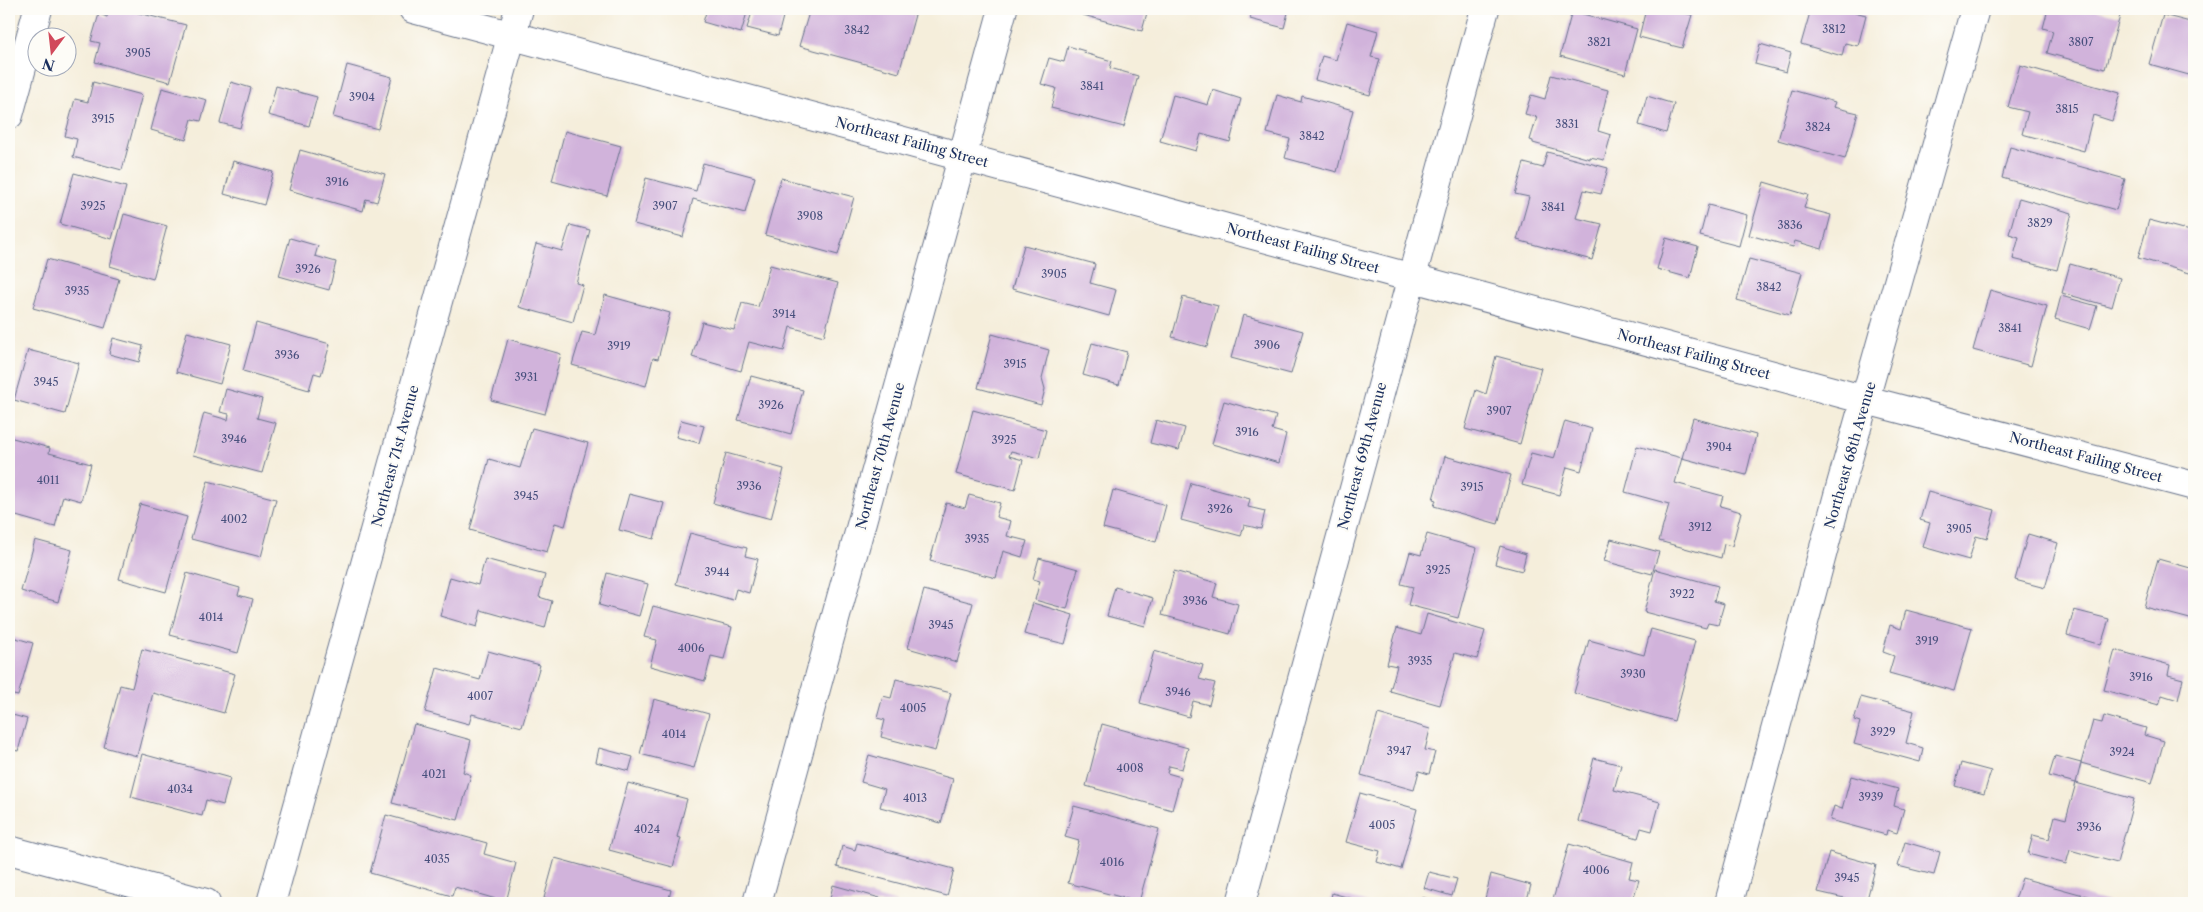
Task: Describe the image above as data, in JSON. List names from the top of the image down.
{
  "streets": {
    "street": [
      "Northeast Failing Street",
      "Northeast 68th Avenue",
      "Northeast 71st Avenue",
      "Northeast 70th Avenue",
      "Northeast 69th Avenue"
    ]
  },
  "crossings": [
    ["Northeast Failing Street", "Northeast 68th Avenue"],
    ["Northeast Failing Street", "Northeast 71st Avenue"],
    ["Northeast Failing Street", "Northeast 70th Avenue"],
    ["Northeast Failing Street", "Northeast 69th Avenue"]
  ],
  "house_numbers": [
    "3812",
    "3842",
    "3821",
    "3807",
    "3905",
    "3841",
    "3904",
    "3815",
    "3915",
    "3831",
    "3824",
    "3842",
    "3916",
    "3925",
    "3907",
    "3841",
    "3908",
    "3829",
    "3836",
    "3926",
    "3905",
    "3842",
    "3935",
    "3914",
    "3841",
    "3906",
    "3919",
    "3936",
    "3915",
    "3931",
    "3945",
    "3926",
    "3907",
    "3916",
    "3946",
    "3925",
    "3904",
    "4011",
    "3936",
    "3915",
    "3945",
    "3926",
    "4002",
    "3912",
    "3905",
    "3935",
    "3925",
    "3944",
    "3922",
    "3936",
    "4014",
    "3945",
    "3919",
    "4006",
    "3935",
    "3930",
    "3916",
    "3946",
    "4007",
    "4005",
    "3929",
    "4014",
    "3947",
    "3924",
    "4008",
    "4021",
    "4034",
    "3939",
    "4013",
    "4005",
    "3936",
    "4024",
    "4035",
    "4016",
    "4006",
    "3945"
  ],
  "north": "bottom"
}
